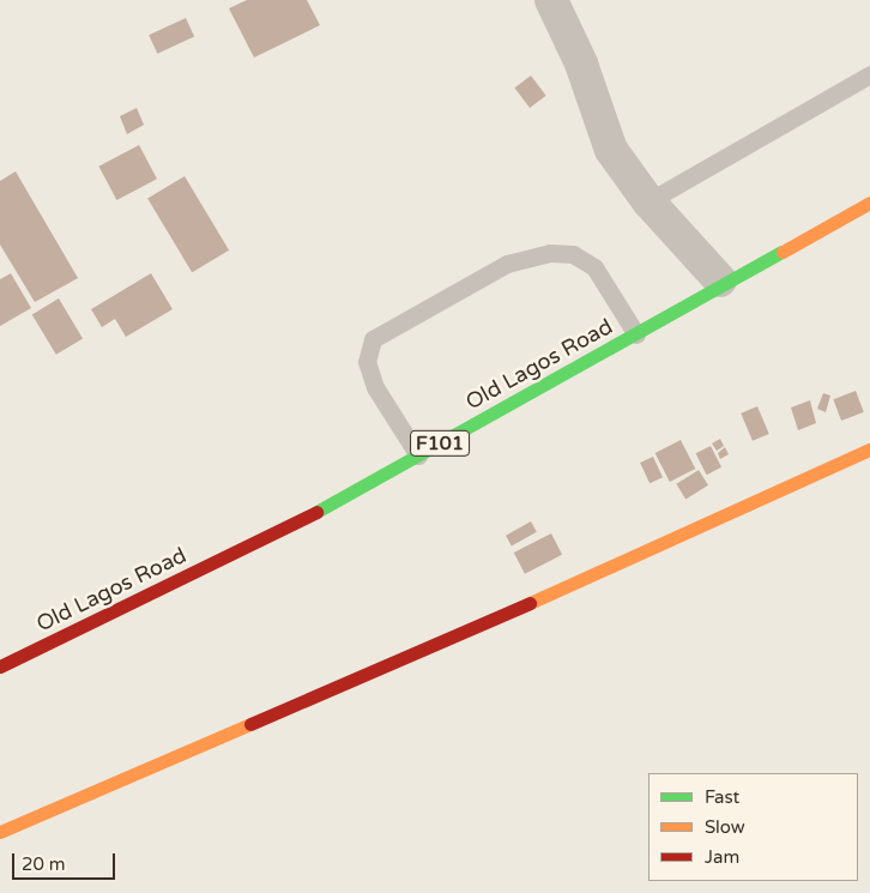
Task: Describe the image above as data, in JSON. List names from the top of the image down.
{
  "streets": {
    "main road": ["Old Lagos Road", "F101"]
  },
  "legend": ["Fast", "Slow", "Jam"],
  "scale_bar": "20 m"
}
